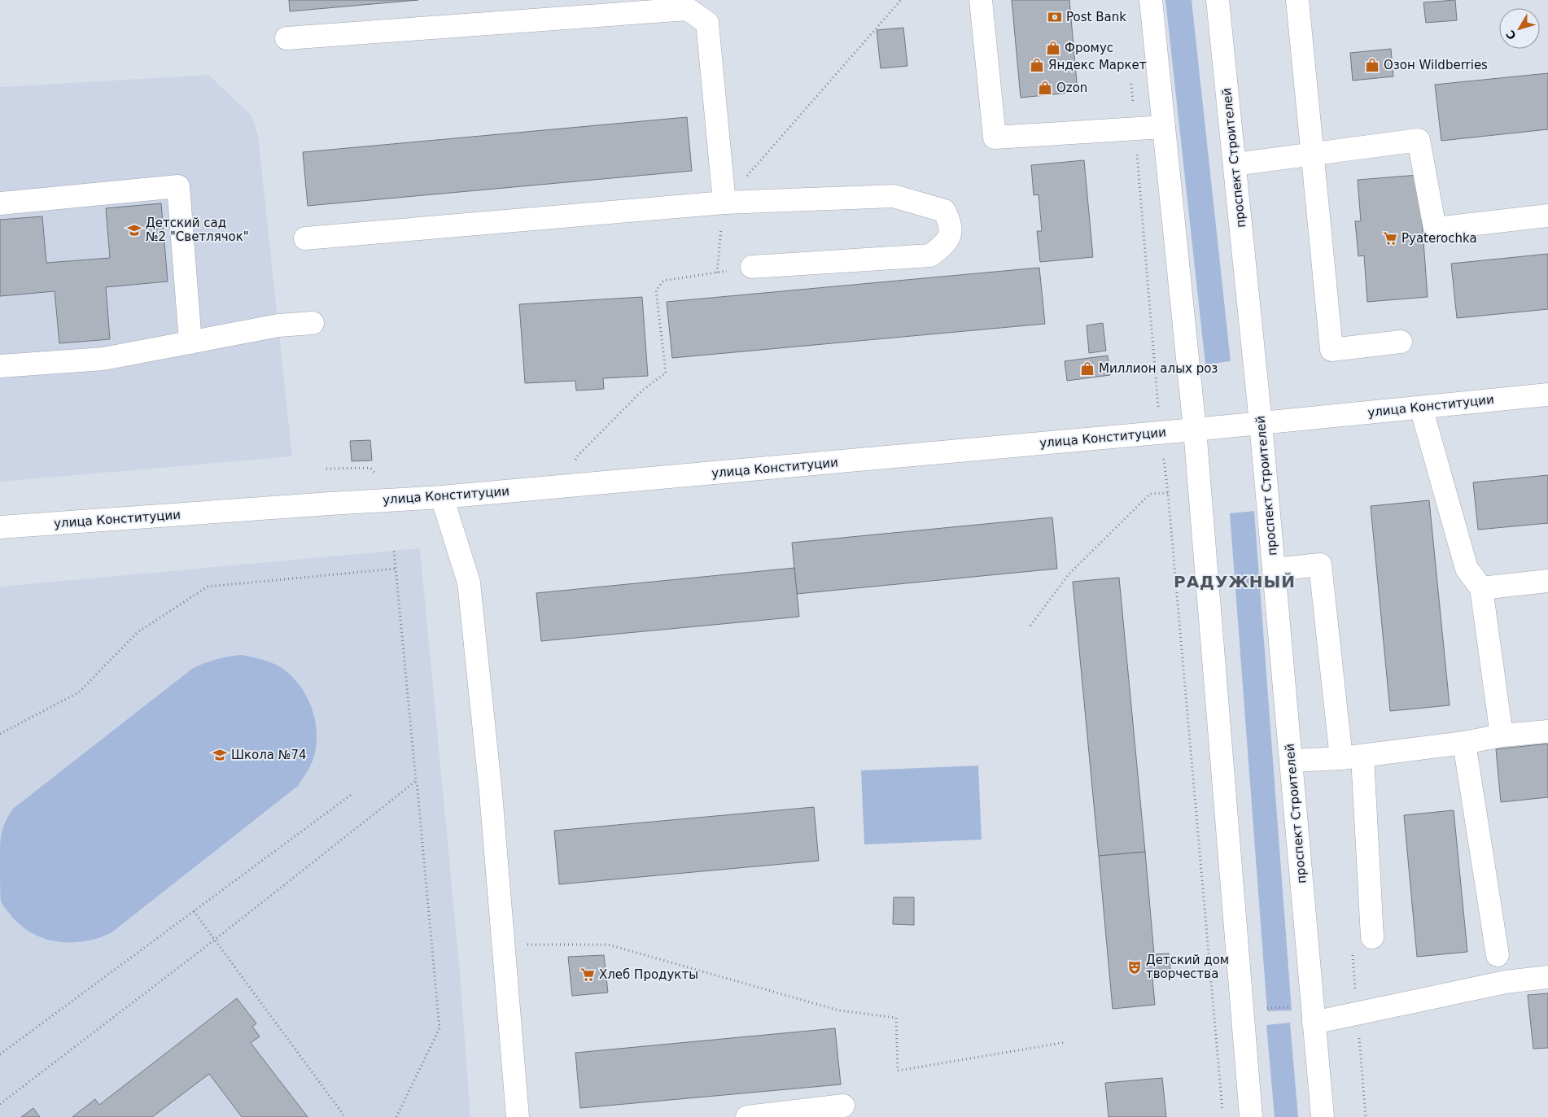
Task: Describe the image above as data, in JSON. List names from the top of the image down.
{
  "streets": {
    "street": ["проспект Строителей", "улица Конституции"]
  },
  "crossings": [
    ["проспект Строителей", "улица Конституции"]
  ],
  "districts": ["РАДУЖНЫЙ"],
  "places": {
    "bank": ["Post Bank"],
    "shop": [
      "Фромус",
      "Яндекс Маркет",
      "Озон Wildberries",
      "Ozon",
      "Миллион алых роз"
    ],
    "school or university": ["Детский сад №2 \"Светлячок\"", "Школа №74"],
    "supermarket": ["Pyaterochka", "Хлеб Продукты"],
    "theatre": ["Детский дом творчества"]
  },
  "north": "bottom left"
}
